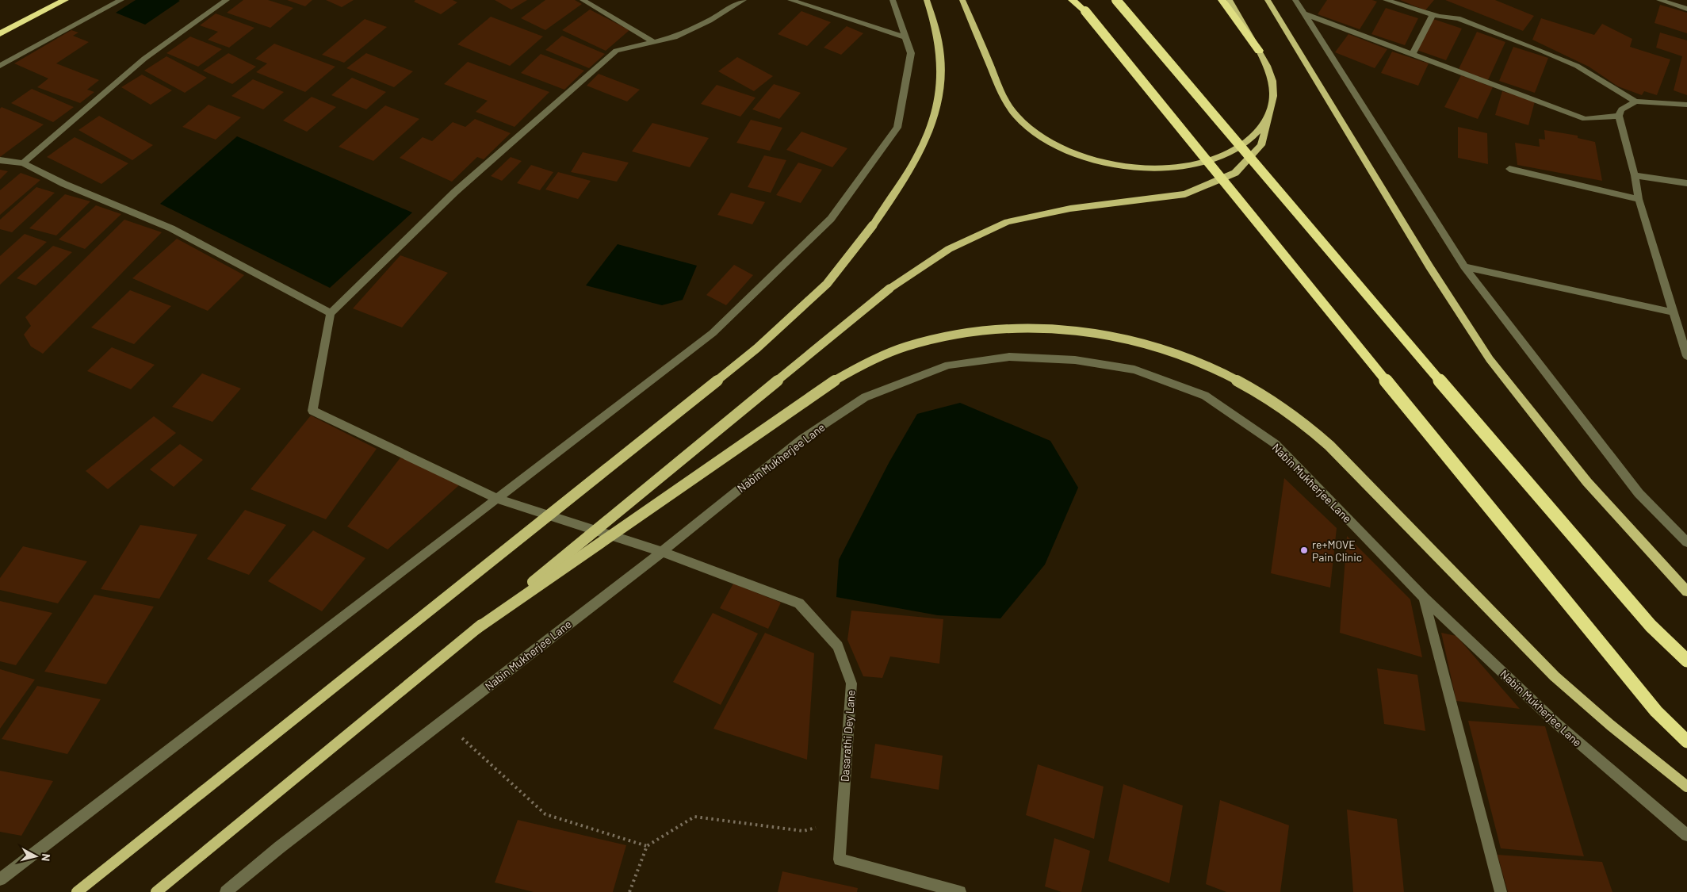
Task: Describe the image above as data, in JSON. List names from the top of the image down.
{
  "streets": {
    "street": ["Nabin Mukherjee Lane", "Dasarathi Dey Lane"]
  },
  "crossings": [
    ["Nabin Mukherjee Lane", "Dasarathi Dey Lane"]
  ],
  "places": ["re+MOVE Pain Clinic"],
  "north": "right"
}
